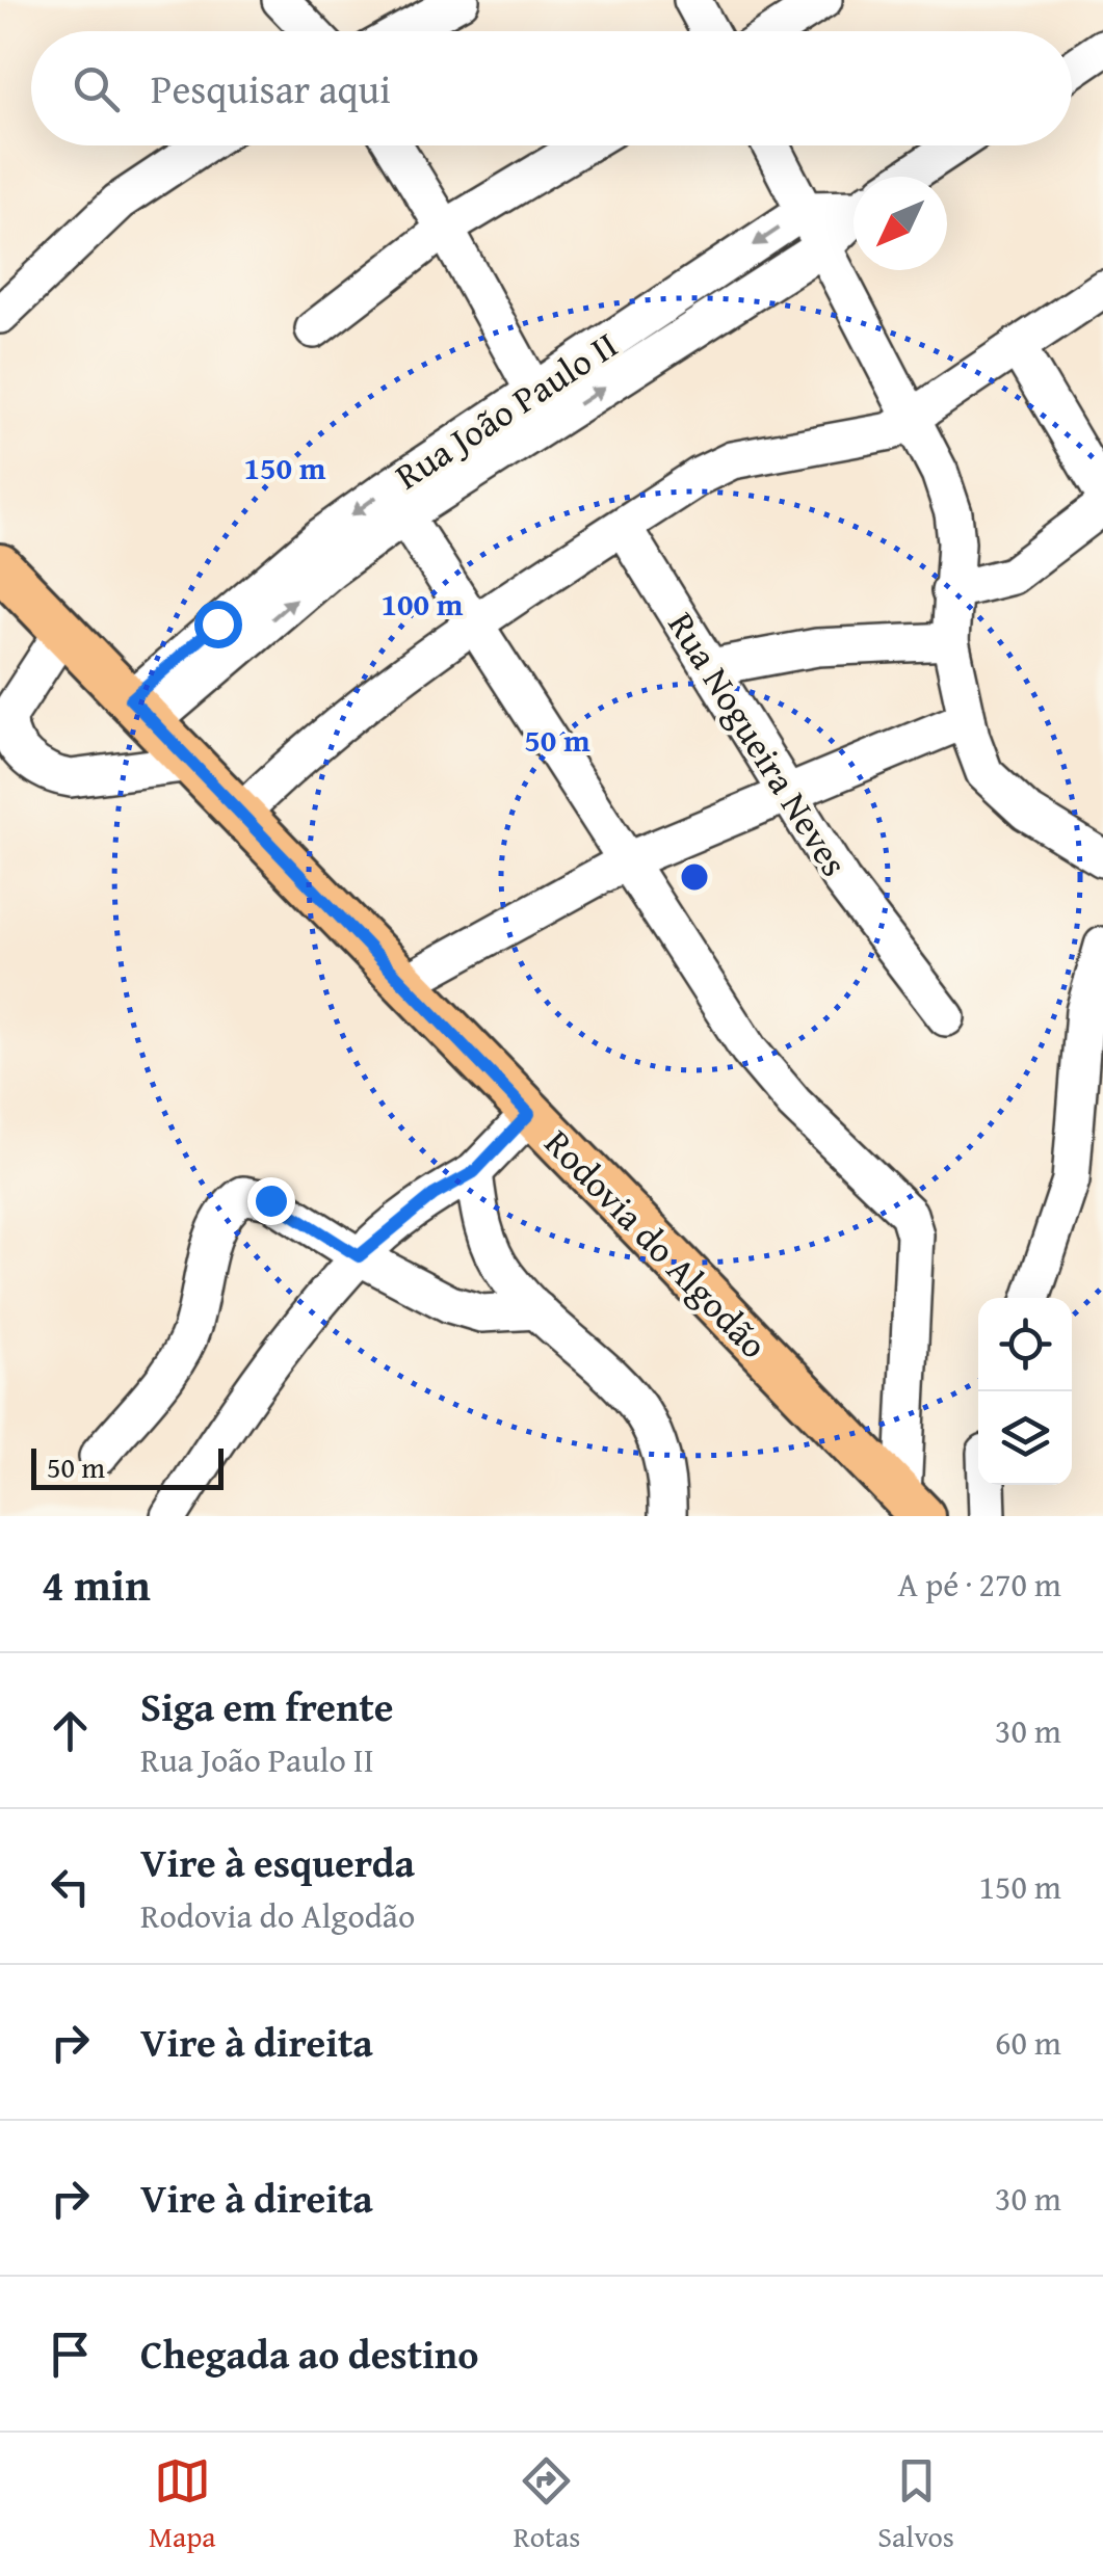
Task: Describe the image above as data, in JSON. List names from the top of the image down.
{
  "streets": {
    "main road": ["Rodovia do Algodão"],
    "street": ["Rua João Paulo II", "Rua Nogueira Neves"]
  },
  "crossings": [
    ["Rua João Paulo II", "Rodovia do Algodão"]
  ],
  "scale_bar": "50 m",
  "north": "bottom left",
  "page": {
    "search": "Pesquisar aqui",
    "scale": "50 m",
    "heading": ["4 min", "A pé · 270 m"],
    "list": [
      ["Siga em frente", "Rua João Paulo II", "30 m"],
      ["Vire à esquerda", "Rodovia do Algodão", "150 m"],
      ["Vire à direita", "60 m"],
      ["Vire à direita", "30 m"],
      "Chegada ao destino"
    ],
    "nav": ["Mapa", "Rotas", "Salvos"]
  },
  "rings": ["150 m", "100 m", "50 m"]
}
